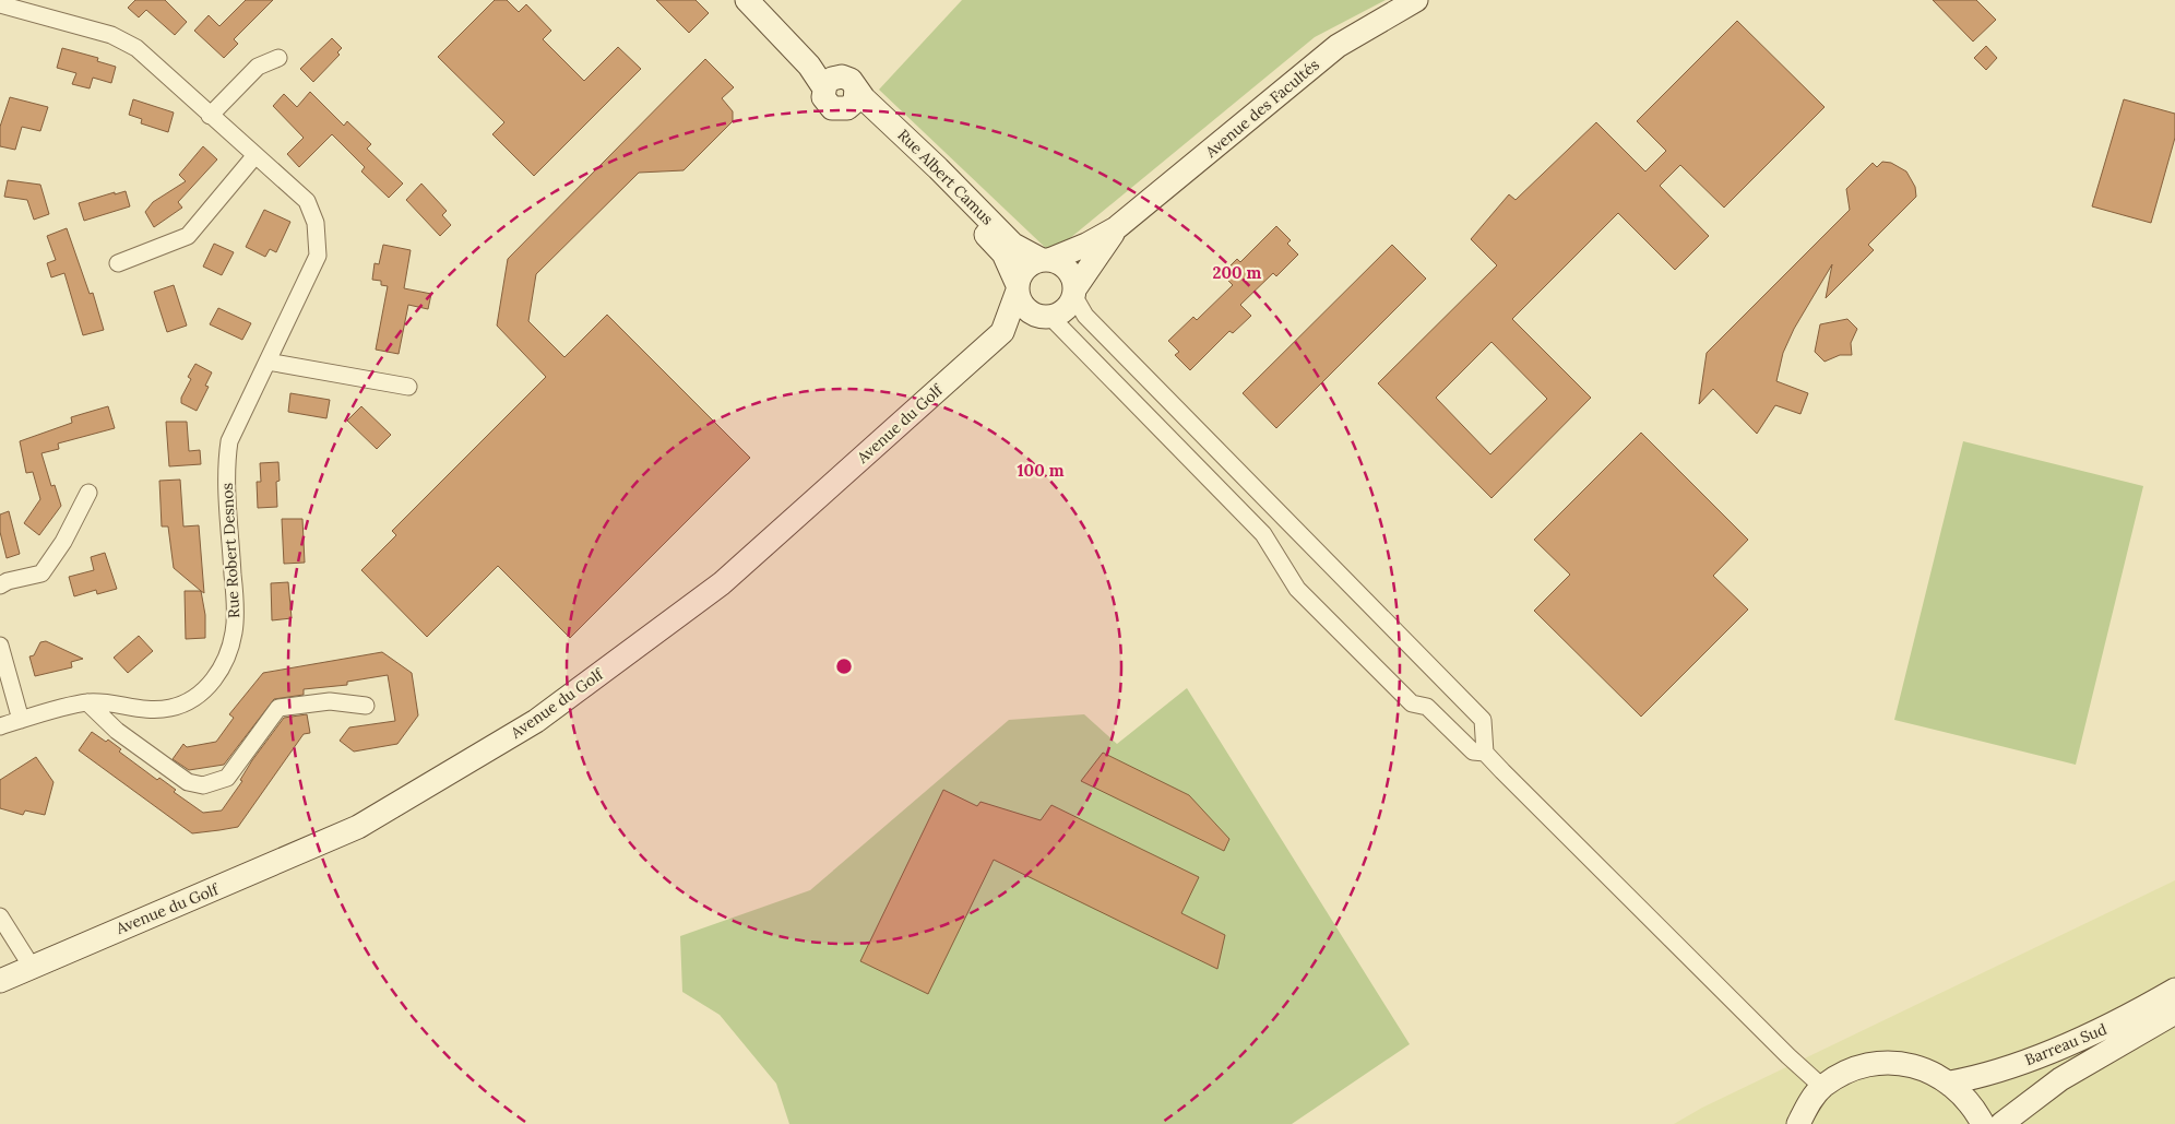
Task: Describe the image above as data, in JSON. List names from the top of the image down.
{
  "streets": {
    "main road": [
      "Avenue des Facultés",
      "Rue Albert Camus",
      "Avenue du Golf",
      "Barreau Sud"
    ],
    "street": ["Rue Robert Desnos"]
  },
  "crossings": [
    ["Avenue des Facultés", "Rue Albert Camus"],
    ["Avenue des Facultés", "Avenue du Golf"],
    ["Rue Albert Camus", "Avenue du Golf"]
  ],
  "rings": ["200 m", "100 m"]
}
